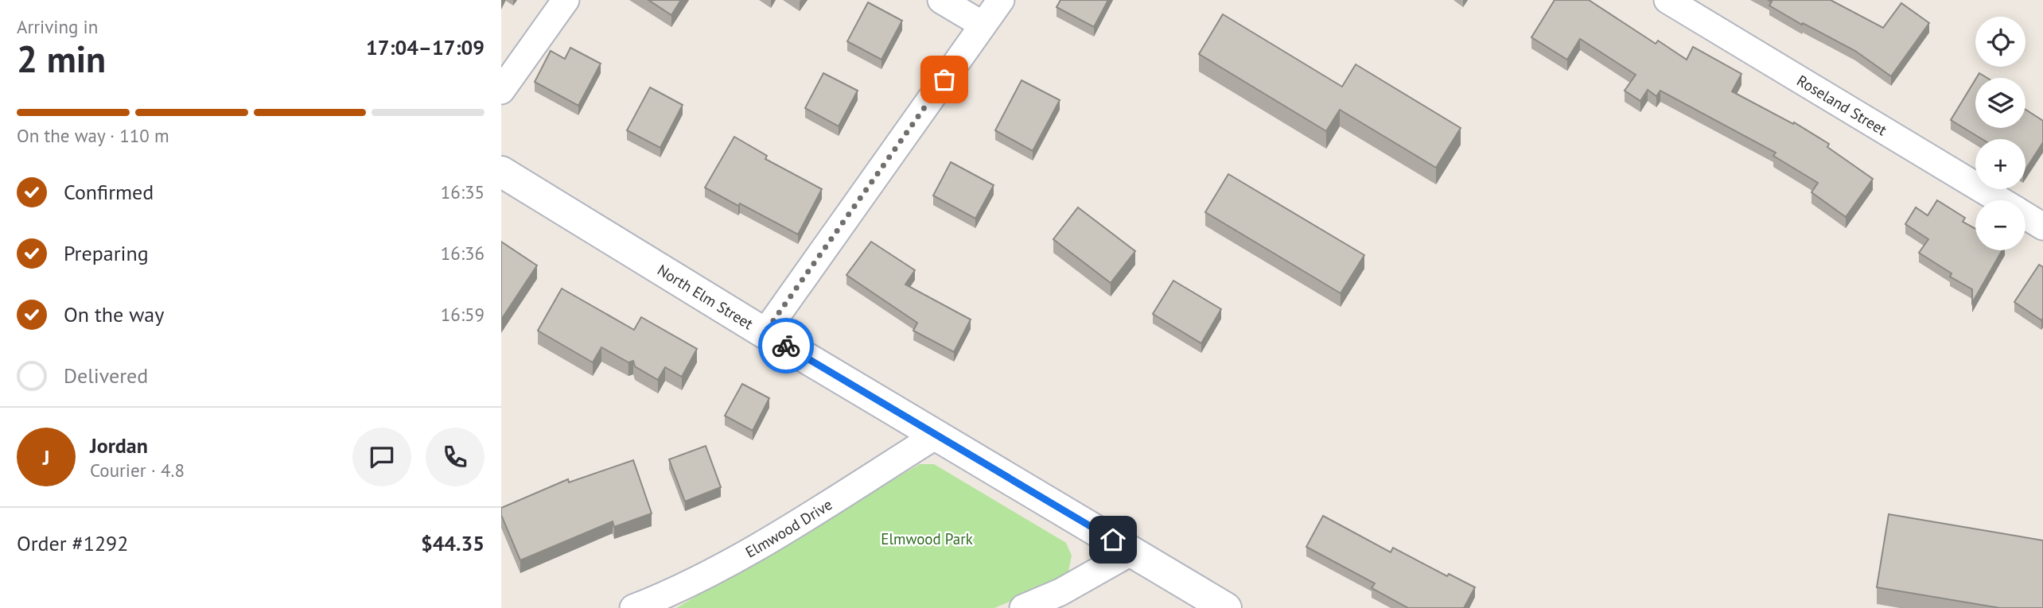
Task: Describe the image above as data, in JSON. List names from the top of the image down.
{
  "streets": {
    "main road": ["North Elm Street"],
    "street": ["Roseland Street", "Elmwood Drive"]
  },
  "crossings": [
    ["North Elm Street", "Elmwood Drive"]
  ],
  "parks": ["Elmwood Park"],
  "page": {
    "heading": ["2 min", "Arriving in", "17:04–17:09"],
    "panel": [
      "Jordan",
      "Courier · 4.8",
      "Order #1292",
      "$44.35"
    ],
    "map_buttons": ["+", "−"],
    "bar": "On the way · 110 m",
    "list": [
      ["Confirmed", "16:35"],
      ["Preparing", "16:36"],
      ["On the way", "16:59"],
      "Delivered"
    ],
    "round": "J"
  }
}
